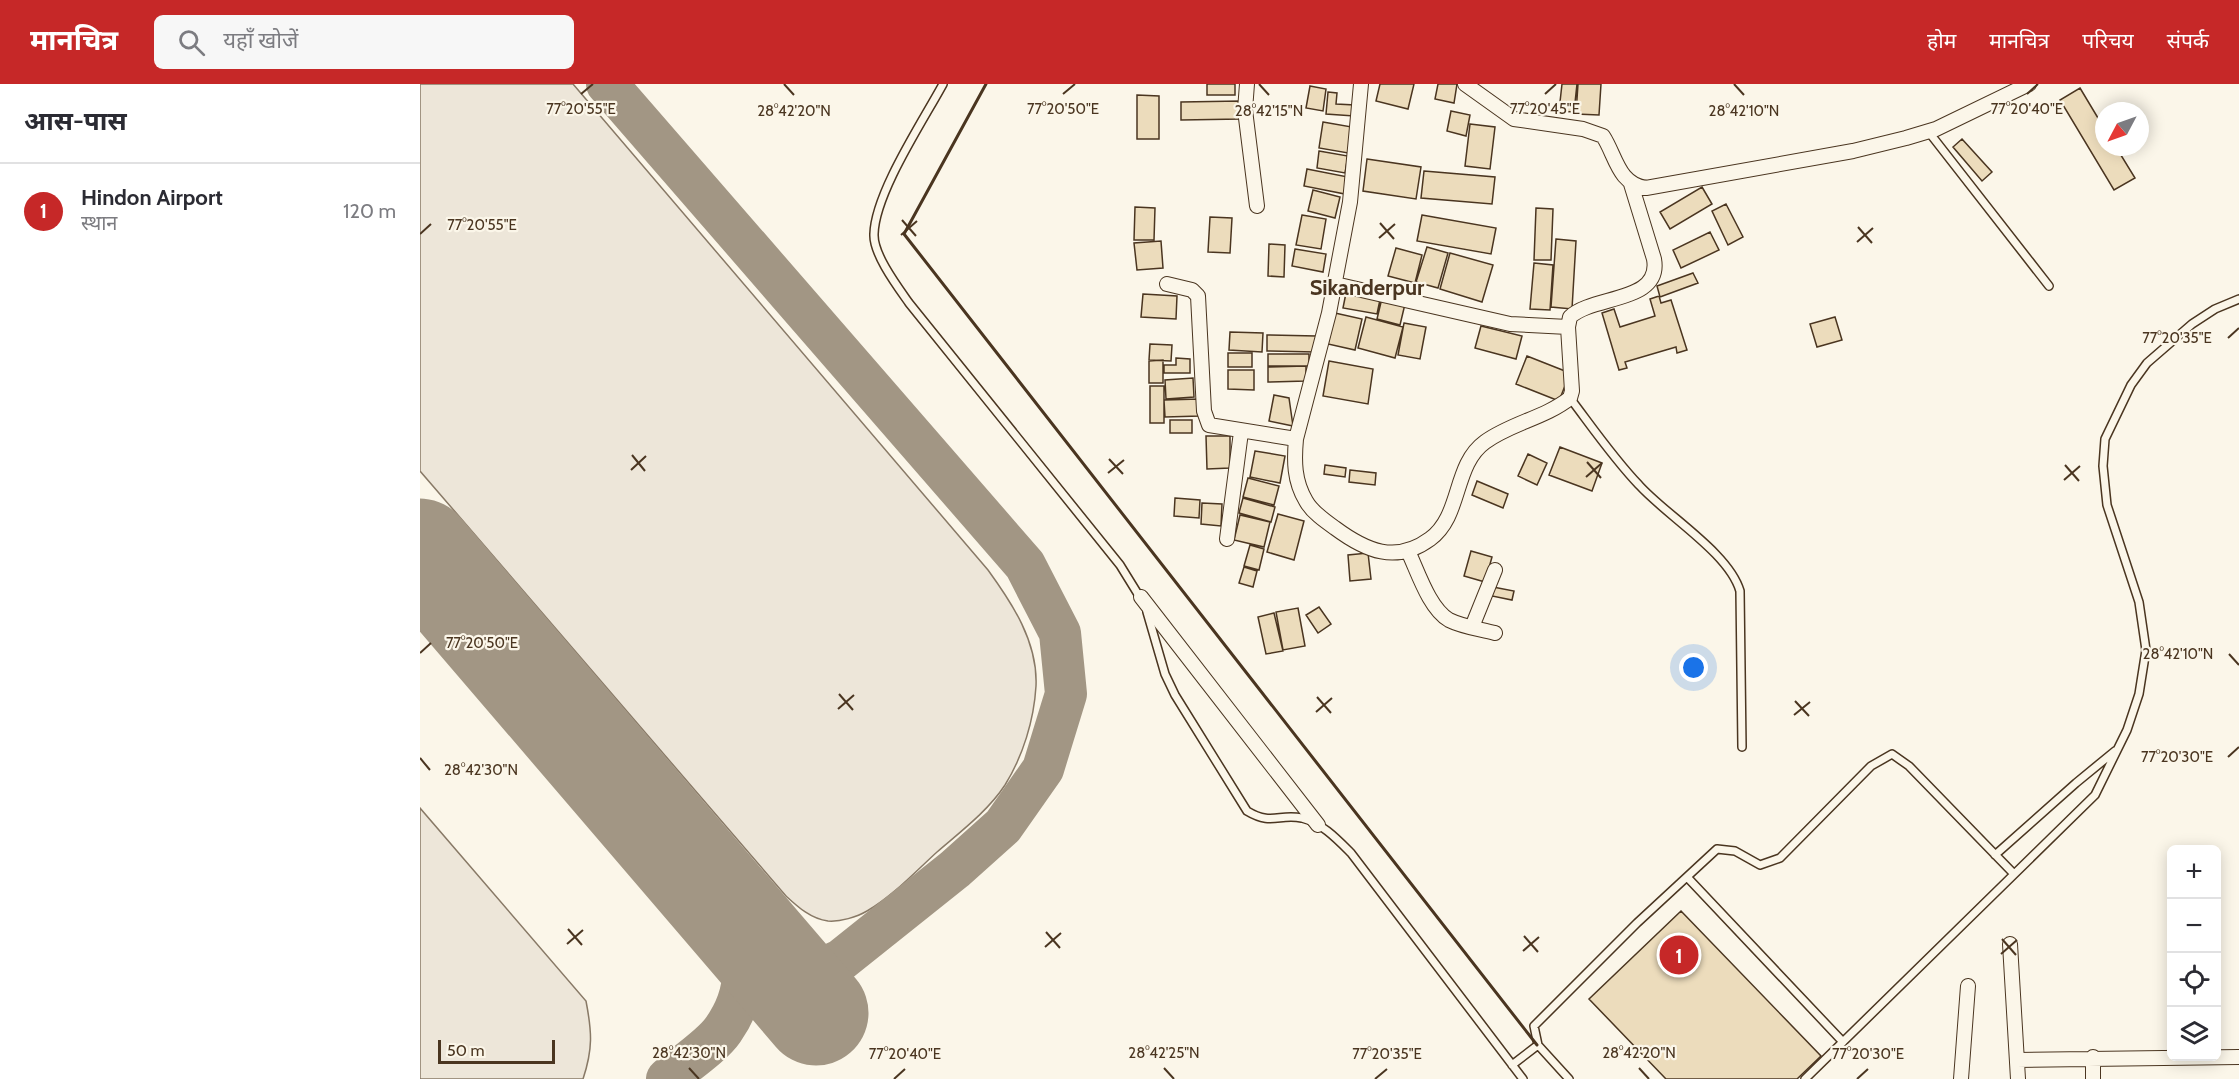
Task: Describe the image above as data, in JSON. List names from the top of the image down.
{
  "districts": ["Sikanderpur"],
  "scale_bar": "50 m",
  "north": "bottom left",
  "page": {
    "header": "मानचित्र",
    "search": "यहाँ खोजें",
    "nav": [
      "होम",
      "मानचित्र",
      "परिचय",
      "संपर्क"
    ],
    "heading": "आस-पास",
    "list": [
      {
        "mark": "1",
        "name": "Hindon Airport",
        "note": "स्थान",
        "value": "120 m"
      }
    ],
    "map_buttons": ["+", "−"],
    "pins": "1",
    "scale": "50 m"
  },
  "coordinates": [
    "77°20'55\"E",
    "77°20'50\"E",
    "77°20'45\"E",
    "77°20'40\"E",
    "28°42'20\"N",
    "28°42'15\"N",
    "28°42'10\"N",
    "77°20'35\"E",
    "77°20'30\"E",
    "28°42'30\"N",
    "28°42'25\"N"
  ]
}
